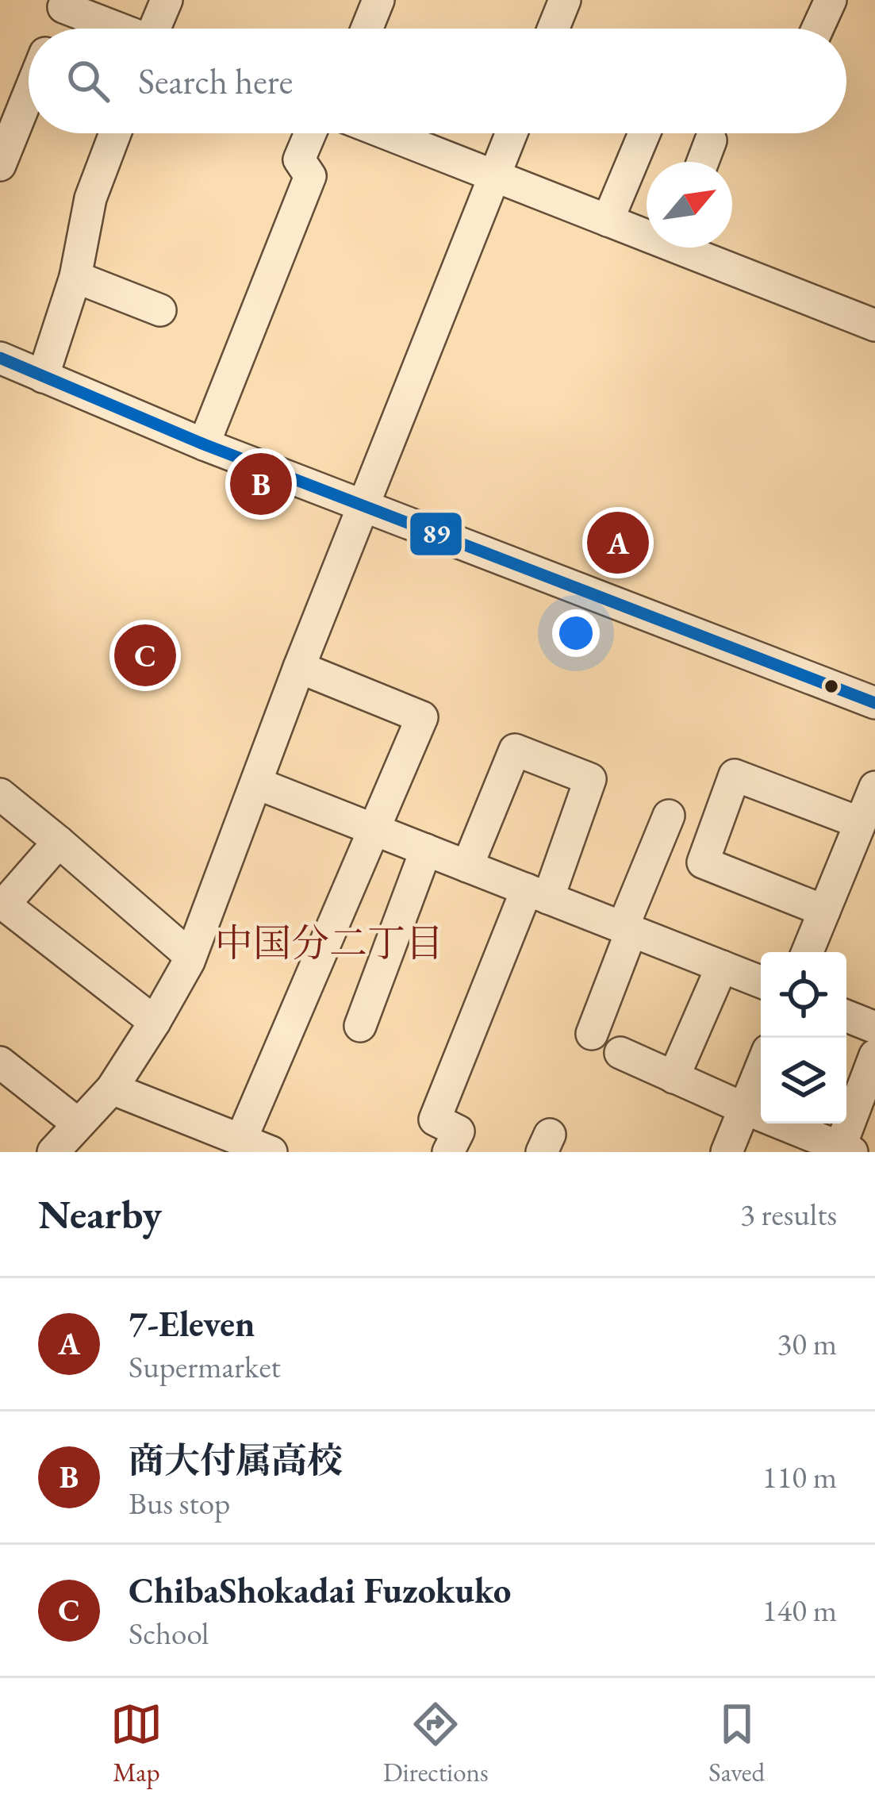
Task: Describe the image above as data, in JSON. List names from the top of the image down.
{
  "districts": ["中国分二丁目"],
  "lines": ["transit line 89"],
  "north": "top right",
  "page": {
    "search": "Search here",
    "pins": ["B", "A", "C"],
    "heading": ["Nearby", "3 results"],
    "list": [
      {
        "mark": "A",
        "name": "7-Eleven",
        "note": "Supermarket",
        "value": "30 m"
      },
      {
        "mark": "B",
        "name": "商大付属高校",
        "note": "Bus stop",
        "value": "110 m"
      },
      {
        "mark": "C",
        "name": "ChibaShokadai Fuzokuko",
        "note": "School",
        "value": "140 m"
      }
    ],
    "nav": ["Map", "Directions", "Saved"]
  }
}
